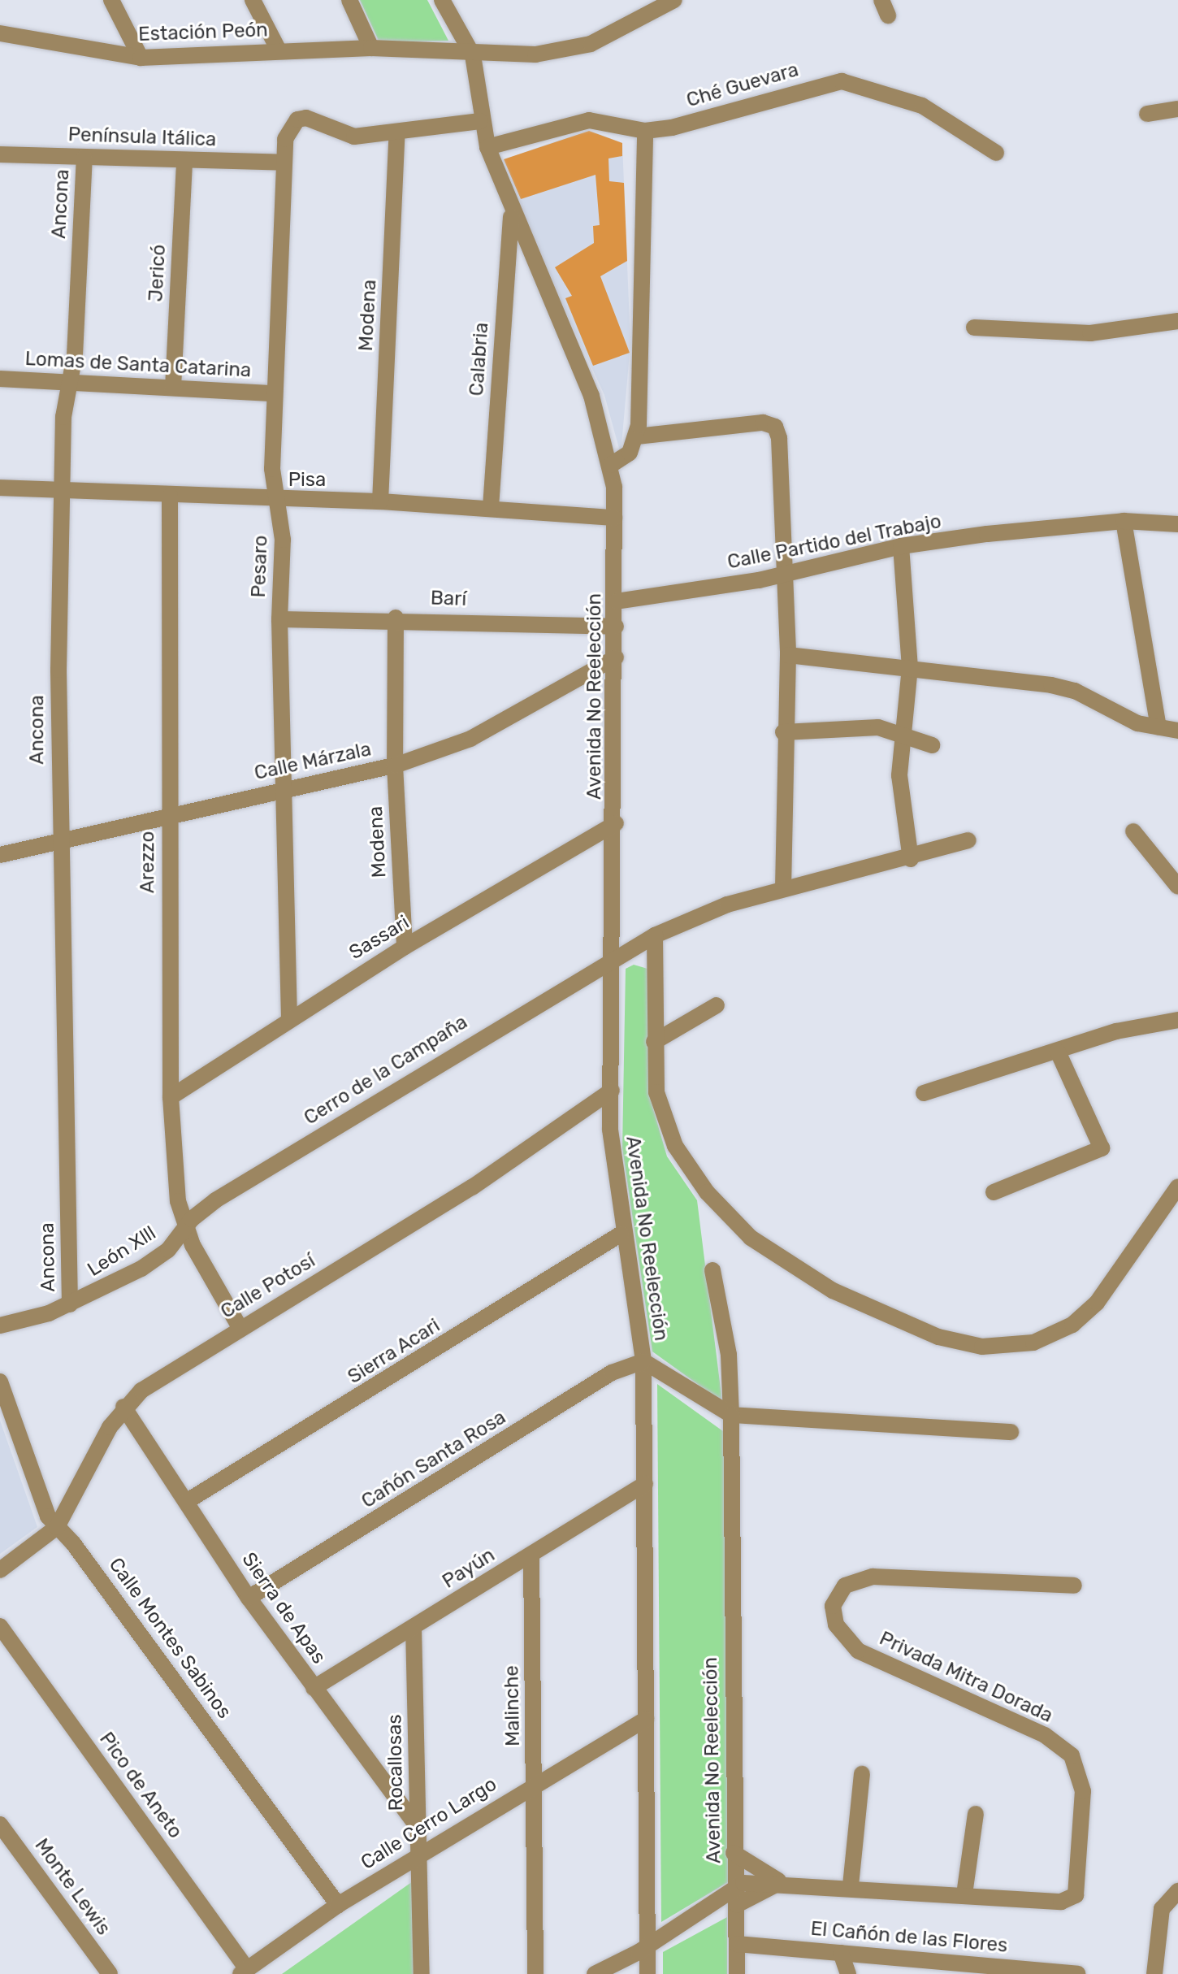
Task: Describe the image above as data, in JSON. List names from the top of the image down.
{
  "streets": {
    "street": [
      "Estación Peón",
      "Ché Guevara",
      "Península Itálica",
      "Ancona",
      "Jericó",
      "Modena",
      "Calabria",
      "Lomas de Santa Catarina",
      "Pisa",
      "Calle Partido del Trabajo",
      "Pesaro",
      "Barí",
      "Avenida No Reelección",
      "Calle Márzala",
      "Arezzo",
      "Sassari",
      "Cerro de la Campaña",
      "León Xlll",
      "Calle Potosí",
      "Sierra Acari",
      "Cañón Santa Rosa",
      "Payún",
      "Sierra de Apas",
      "Calle Montes Sabinos",
      "Privada Mitra Dorada",
      "Malinche",
      "Rocallosas",
      "Pico de Aneto",
      "Calle Cerro Largo",
      "Monte Lewis",
      "El Cañón de las Flores"
    ]
  },
  "crossings": [
    ["Ché Guevara", "Avenida No Reelección"],
    ["Península Itálica", "Ancona"],
    ["Península Itálica", "Jericó"],
    ["Península Itálica", "Pesaro"],
    ["Ancona", "Lomas de Santa Catarina"],
    ["Ancona", "Pisa"],
    ["Ancona", "Calle Márzala"],
    ["Ancona", "León Xlll"],
    ["Jericó", "Lomas de Santa Catarina"],
    ["Modena", "Pisa"],
    ["Modena", "Pesaro"],
    ["Modena", "Barí"],
    ["Modena", "Calle Márzala"],
    ["Modena", "Sassari"],
    ["Calabria", "Pisa"],
    ["Calabria", "Avenida No Reelección"],
    ["Lomas de Santa Catarina", "Pesaro"],
    ["Pisa", "Pesaro"],
    ["Pisa", "Avenida No Reelección"],
    ["Pisa", "Arezzo"],
    ["Calle Partido del Trabajo", "Avenida No Reelección"],
    ["Pesaro", "Barí"],
    ["Pesaro", "Calle Márzala"],
    ["Pesaro", "Sassari"],
    ["Barí", "Avenida No Reelección"],
    ["Avenida No Reelección", "Calle Márzala"],
    ["Avenida No Reelección", "Sassari"],
    ["Avenida No Reelección", "Cerro de la Campaña"],
    ["Avenida No Reelección", "Calle Potosí"],
    ["Avenida No Reelección", "Sierra Acari"],
    ["Avenida No Reelección", "Cañón Santa Rosa"],
    ["Avenida No Reelección", "Payún"],
    ["Avenida No Reelección", "Privada Mitra Dorada"],
    ["Avenida No Reelección", "Calle Cerro Largo"],
    ["Avenida No Reelección", "El Cañón de las Flores"],
    ["Calle Márzala", "Arezzo"],
    ["Arezzo", "Sassari"],
    ["Arezzo", "Cerro de la Campaña"],
    ["Arezzo", "León Xlll"],
    ["Arezzo", "Calle Potosí"],
    ["Cerro de la Campaña", "León Xlll"],
    ["Calle Potosí", "Sierra de Apas"],
    ["Calle Potosí", "Calle Montes Sabinos"],
    ["Sierra Acari", "Sierra de Apas"],
    ["Cañón Santa Rosa", "Sierra de Apas"],
    ["Payún", "Sierra de Apas"],
    ["Payún", "Malinche"],
    ["Payún", "Rocallosas"],
    ["Sierra de Apas", "Rocallosas"],
    ["Calle Montes Sabinos", "Calle Cerro Largo"],
    ["Malinche", "Calle Cerro Largo"],
    ["Rocallosas", "Calle Cerro Largo"],
    ["Pico de Aneto", "Calle Cerro Largo"]
  ]
}
